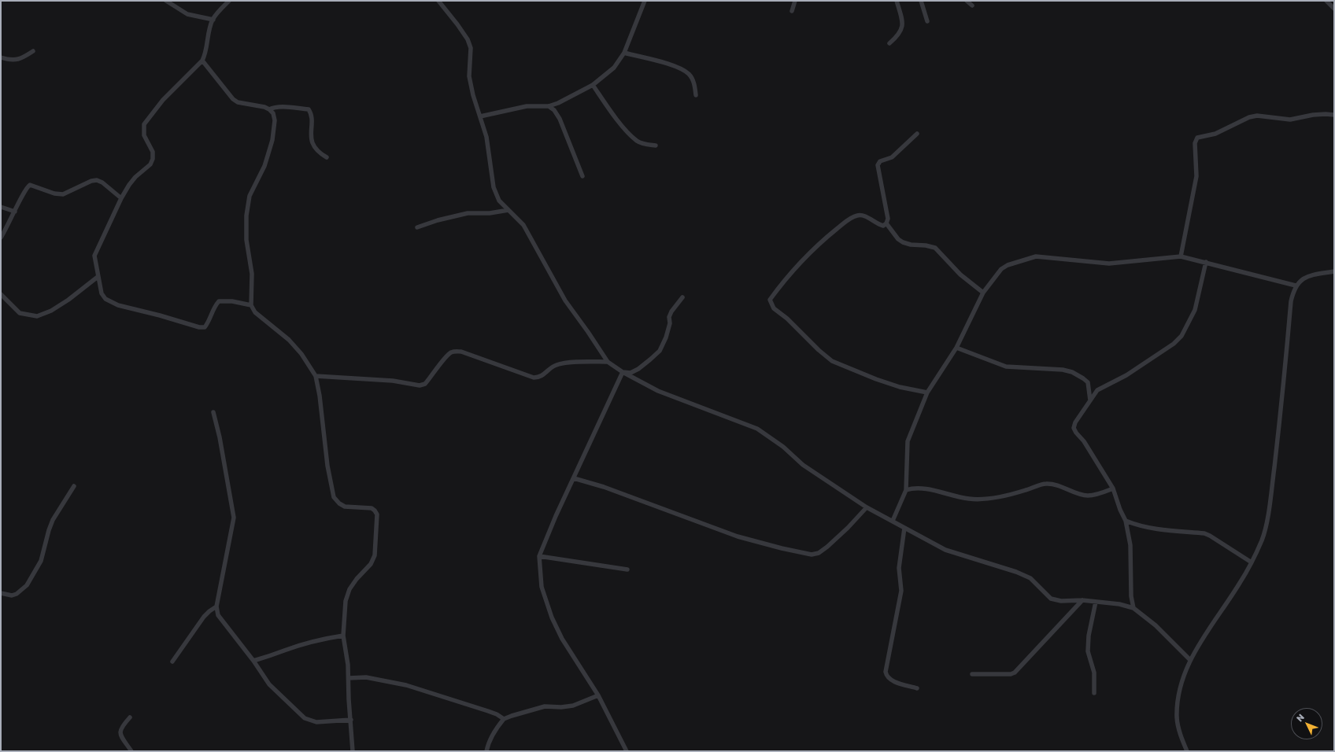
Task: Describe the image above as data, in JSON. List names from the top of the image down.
{
  "north": "top left"
}
